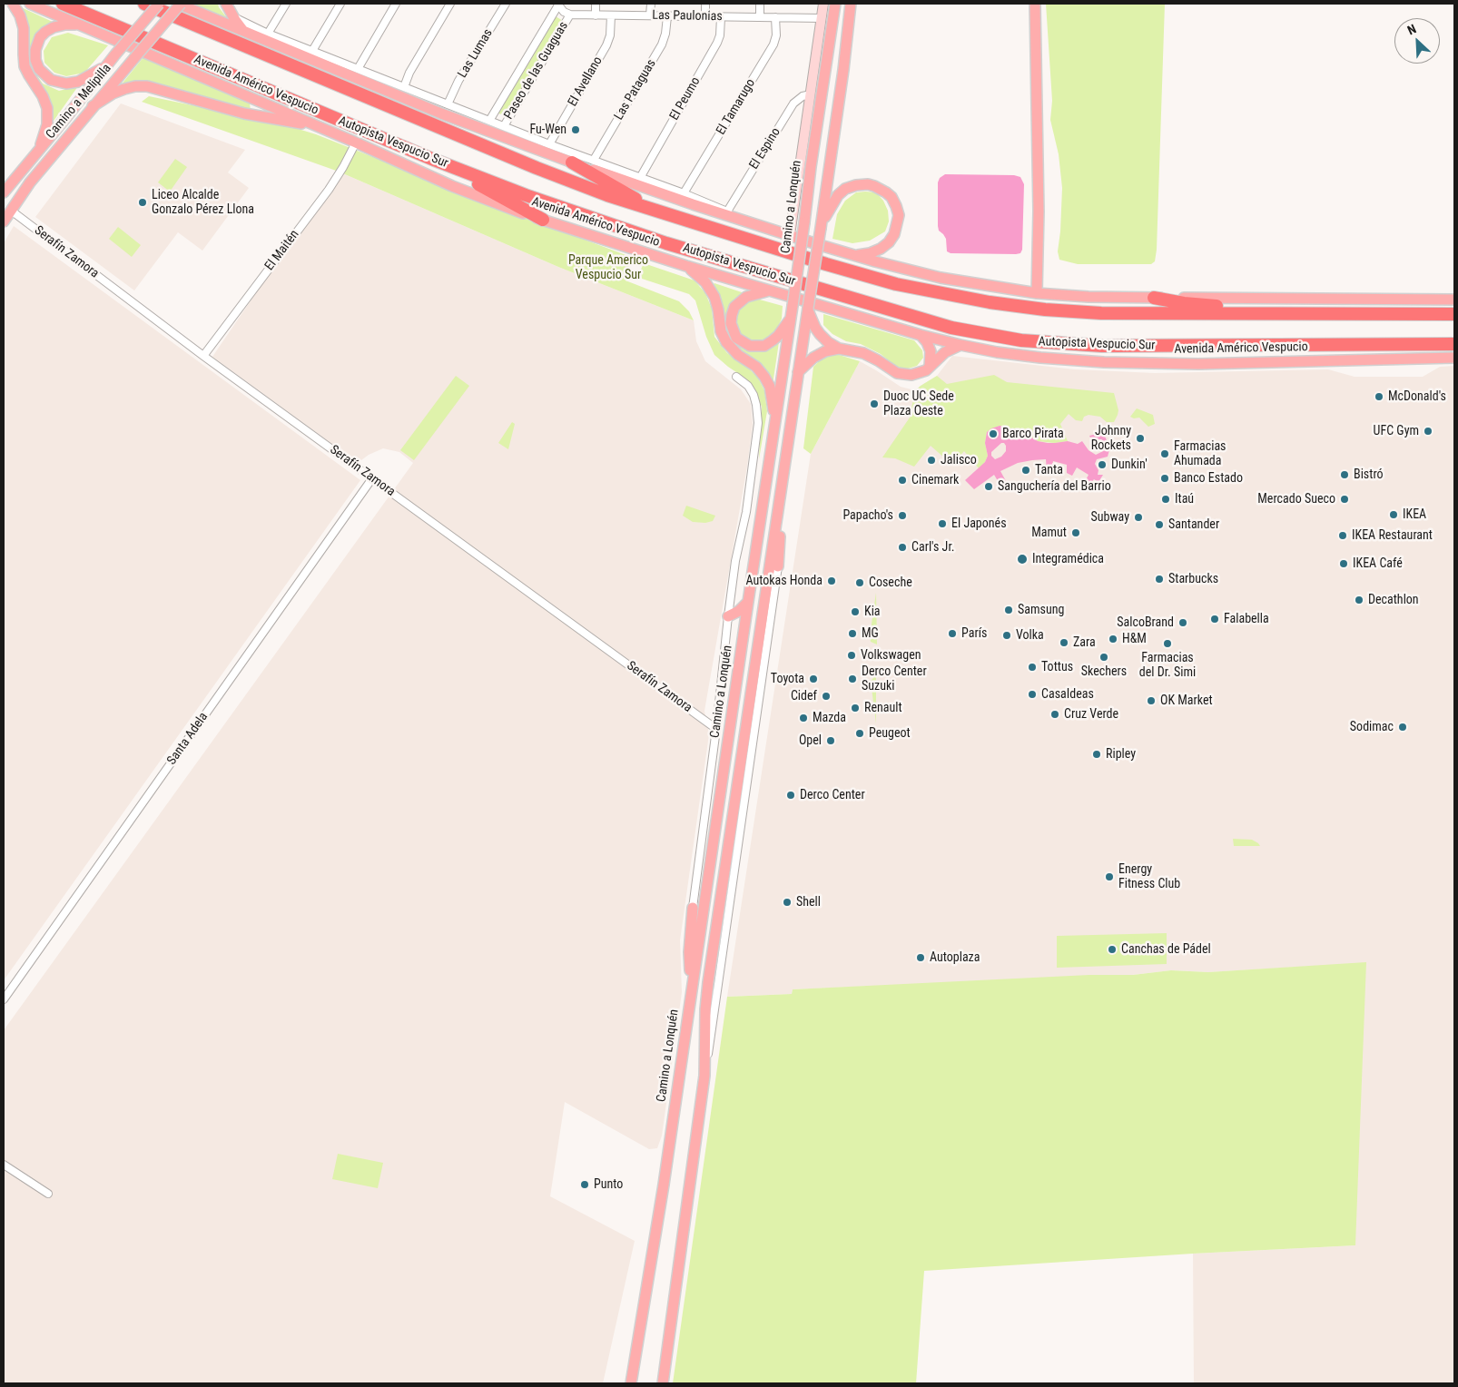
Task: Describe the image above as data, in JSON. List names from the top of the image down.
{
  "streets": {
    "highway": ["Autopista Vespucio Sur"],
    "main road": ["Avenida Américo Vespucio", "Camino a Melipilla", "Camino a Lonquén"],
    "street": [
      "Las Paulonias",
      "Las Lumas",
      "Paseo de las Guaguas",
      "El Avellano",
      "Las Pataguas",
      "El Peumo",
      "El Tamarugo",
      "El Espino",
      "El Maitén",
      "Serafín Zamora",
      "Santa Adela"
    ]
  },
  "crossings": [
    ["Las Paulonias", "Paseo de las Guaguas"],
    ["Las Paulonias", "El Avellano"],
    ["Las Paulonias", "Las Pataguas"],
    ["Las Paulonias", "El Peumo"],
    ["Las Paulonias", "El Tamarugo"],
    ["Las Paulonias", "Camino a Lonquén"],
    ["Avenida Américo Vespucio", "El Maitén"],
    ["Camino a Melipilla", "Serafín Zamora"],
    ["El Espino", "Camino a Lonquén"],
    ["Camino a Lonquén", "Serafín Zamora"],
    ["El Maitén", "Serafín Zamora"],
    ["Serafín Zamora", "Santa Adela"]
  ],
  "parks": ["Parque Americo Vespucio Sur"],
  "places": [
    "Fu-Wen",
    "Liceo Alcalde Gonzalo Pérez Llona",
    "McDonald's",
    "Duoc UC Sede Plaza Oeste",
    "UFC Gym",
    "Barco Pirata",
    "Johnny Rockets",
    "Farmacias Ahumada",
    "Jalisco",
    "Dunkin'",
    "Tanta",
    "Bistró",
    "Banco Estado",
    "Cinemark",
    "Sanguchería del Barrio",
    "Itaú",
    "Mercado Sueco",
    "IKEA",
    "Papacho's",
    "Subway",
    "El Japonés",
    "Santander",
    "Mamut",
    "IKEA Restaurant",
    "Carl's Jr.",
    "Integramédica",
    "IKEA Café",
    "Starbucks",
    "Autokas Honda",
    "Coseche",
    "Decathlon",
    "Samsung",
    "Kia",
    "Falabella",
    "SalcoBrand",
    "MG",
    "París",
    "Volka",
    "H&M",
    "Zara",
    "Farmacias del Dr. Simi",
    "Volkswagen",
    "Skechers",
    "Tottus",
    "Toyota",
    "Derco Center Suzuki",
    "CasaIdeas",
    "Cidef",
    "OK Market",
    "Renault",
    "Cruz Verde",
    "Mazda",
    "Sodimac",
    "Peugeot",
    "Opel",
    "Ripley",
    "Derco Center",
    "Energy Fitness Club",
    "Shell",
    "Canchas de Pádel",
    "Autoplaza",
    "Punto"
  ],
  "north": "top left"
}
